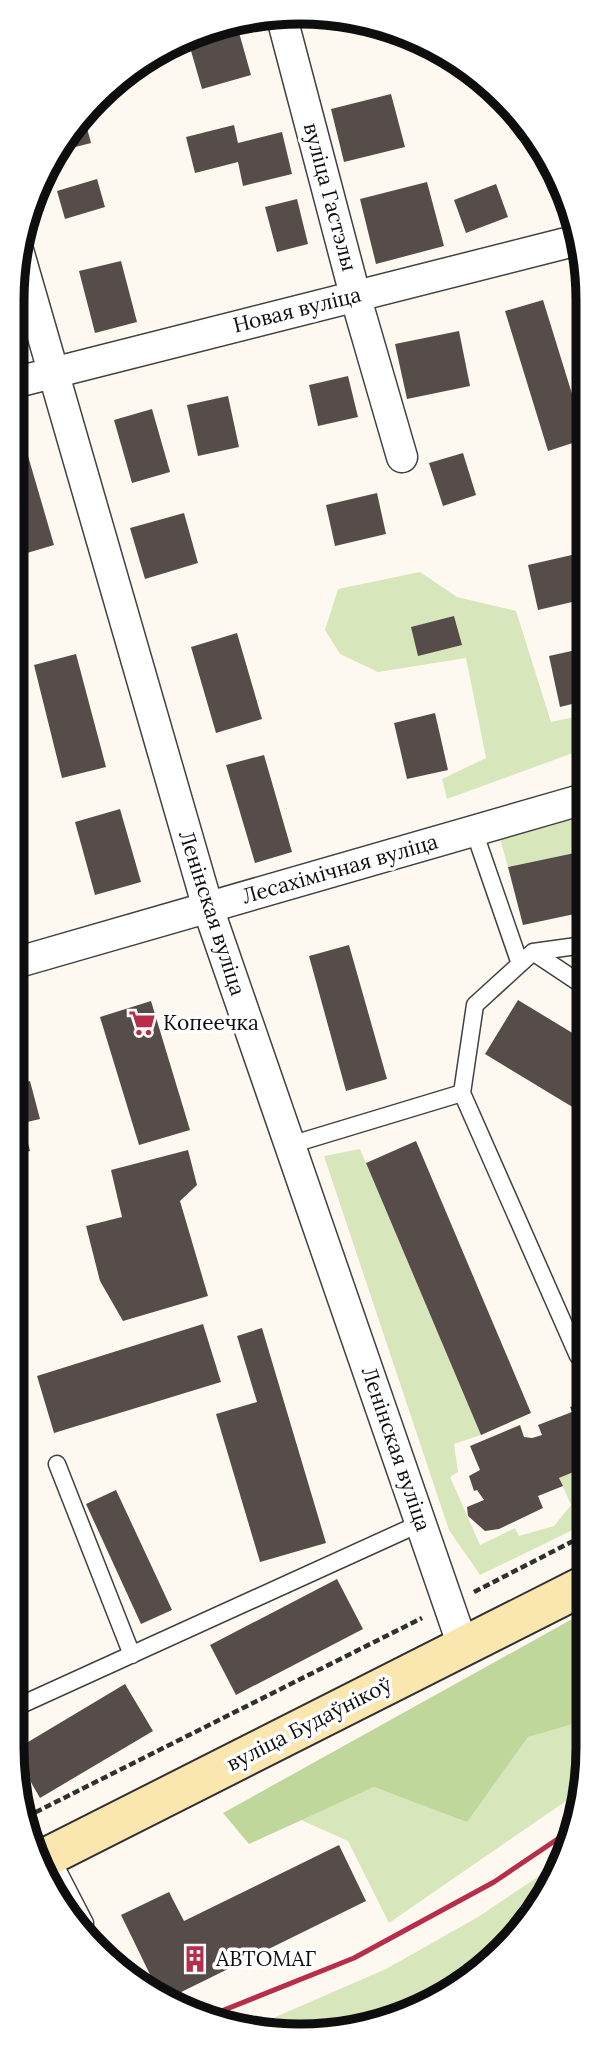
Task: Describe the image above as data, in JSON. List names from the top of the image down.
{
  "streets": {
    "main road": ["вуліца Будаўнікоў"],
    "street": [
      "вуліца Гастэлы",
      "Новая вуліца",
      "Лесахімічная вуліца",
      "Ленінская вуліца"
    ]
  },
  "crossings": [
    ["вуліца Гастэлы", "Новая вуліца"],
    ["Новая вуліца", "Ленінская вуліца"],
    ["Лесахімічная вуліца", "Ленінская вуліца"],
    ["Ленінская вуліца", "вуліца Будаўнікоў"]
  ],
  "places": {
    "supermarket": ["Копеечка"],
    "building": ["АВТОМАГ"]
  }
}
